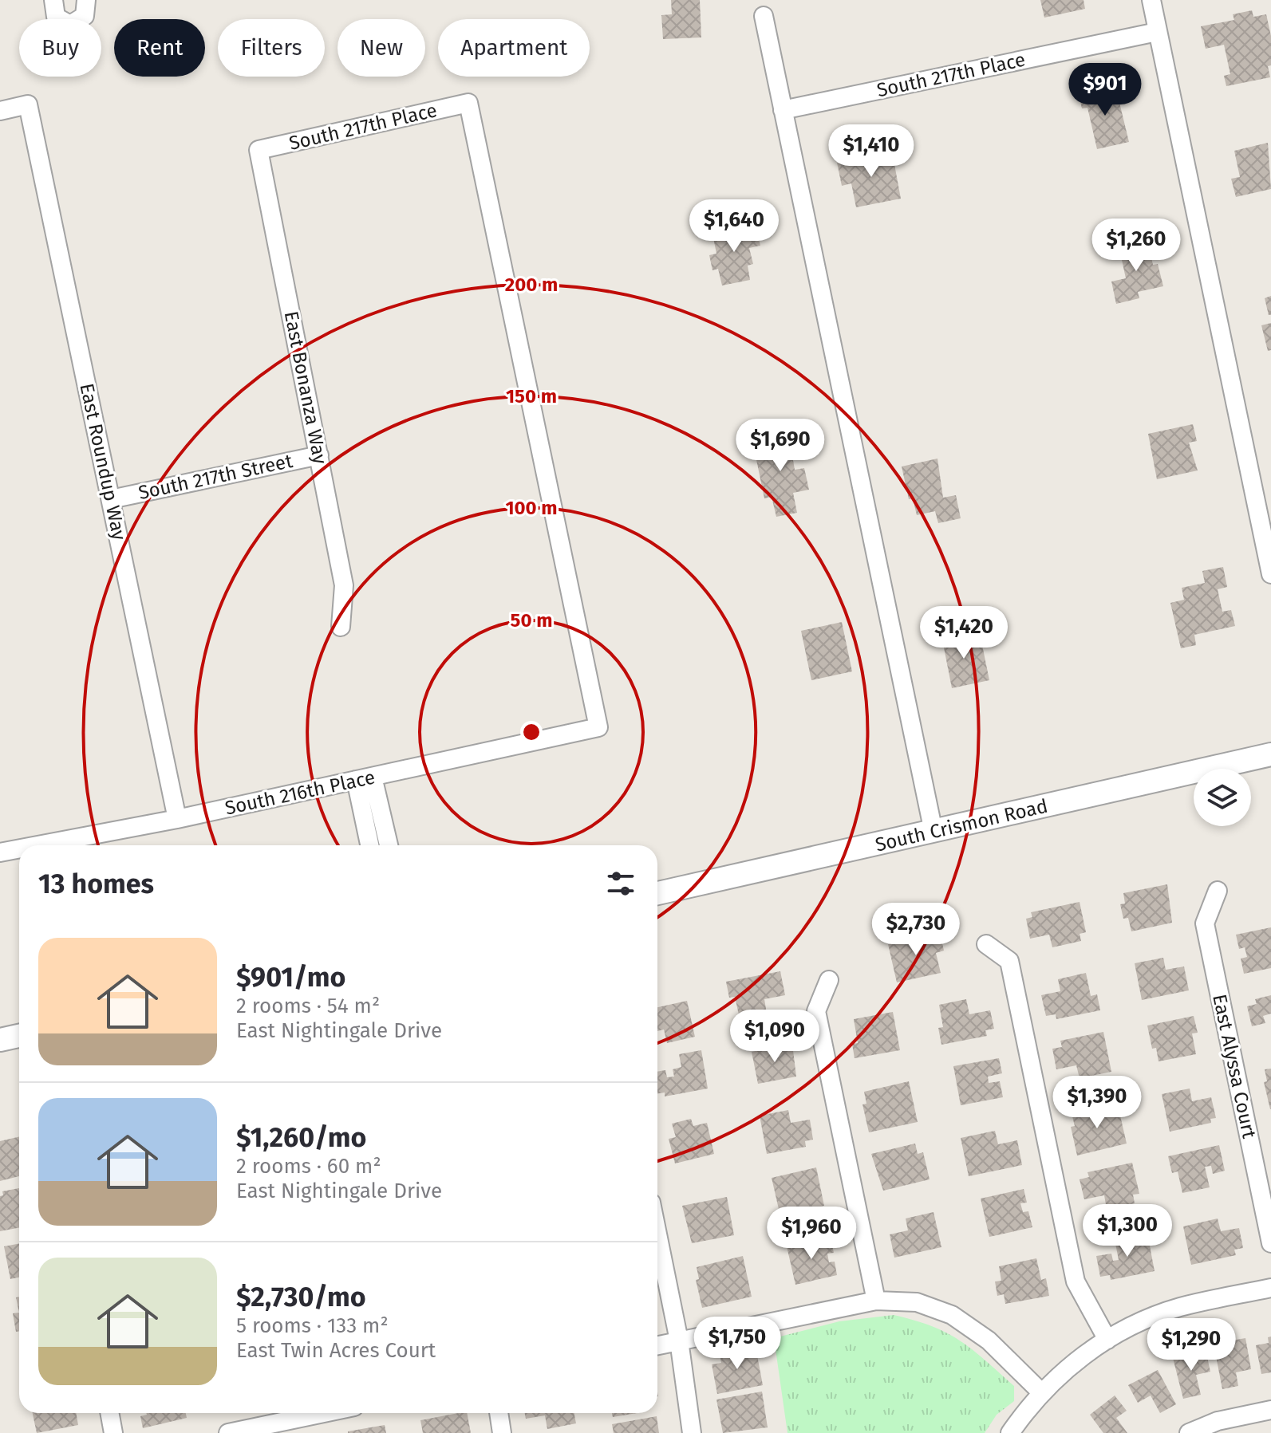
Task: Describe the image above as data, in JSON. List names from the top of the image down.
{
  "streets": {
    "street": [
      "South 217th Place",
      "East Bonanza Way",
      "East Roundup Way",
      "South 217th Street",
      "South 216th Place",
      "South Crismon Road",
      "East Alyssa Court"
    ]
  },
  "crossings": [
    ["South 217th Place", "East Bonanza Way"],
    ["South 217th Place", "South 216th Place"],
    ["East Bonanza Way", "South 217th Street"],
    ["East Roundup Way", "South 217th Street"],
    ["East Roundup Way", "South 216th Place"]
  ],
  "page": {
    "chip": [
      "Buy",
      "Rent",
      "Filters",
      "New",
      "Apartment"
    ],
    "price": [
      "$901",
      "$1,410",
      "$1,640",
      "$1,260",
      "$1,690",
      "$1,420",
      "$2,730",
      "$1,090",
      "$1,390",
      "$1,300",
      "$1,960",
      "$1,750",
      "$1,290"
    ],
    "heading": "13 homes",
    "list": [
      {
        "name": "$901/mo",
        "note": "2 rooms · 54 m² · East Nightingale Drive"
      },
      {
        "name": "$1,260/mo",
        "note": "2 rooms · 60 m² · East Nightingale Drive"
      },
      {
        "name": "$2,730/mo",
        "note": "5 rooms · 133 m² · East Twin Acres Court"
      }
    ]
  },
  "rings": [
    "200 m",
    "150 m",
    "100 m",
    "50 m"
  ]
}
